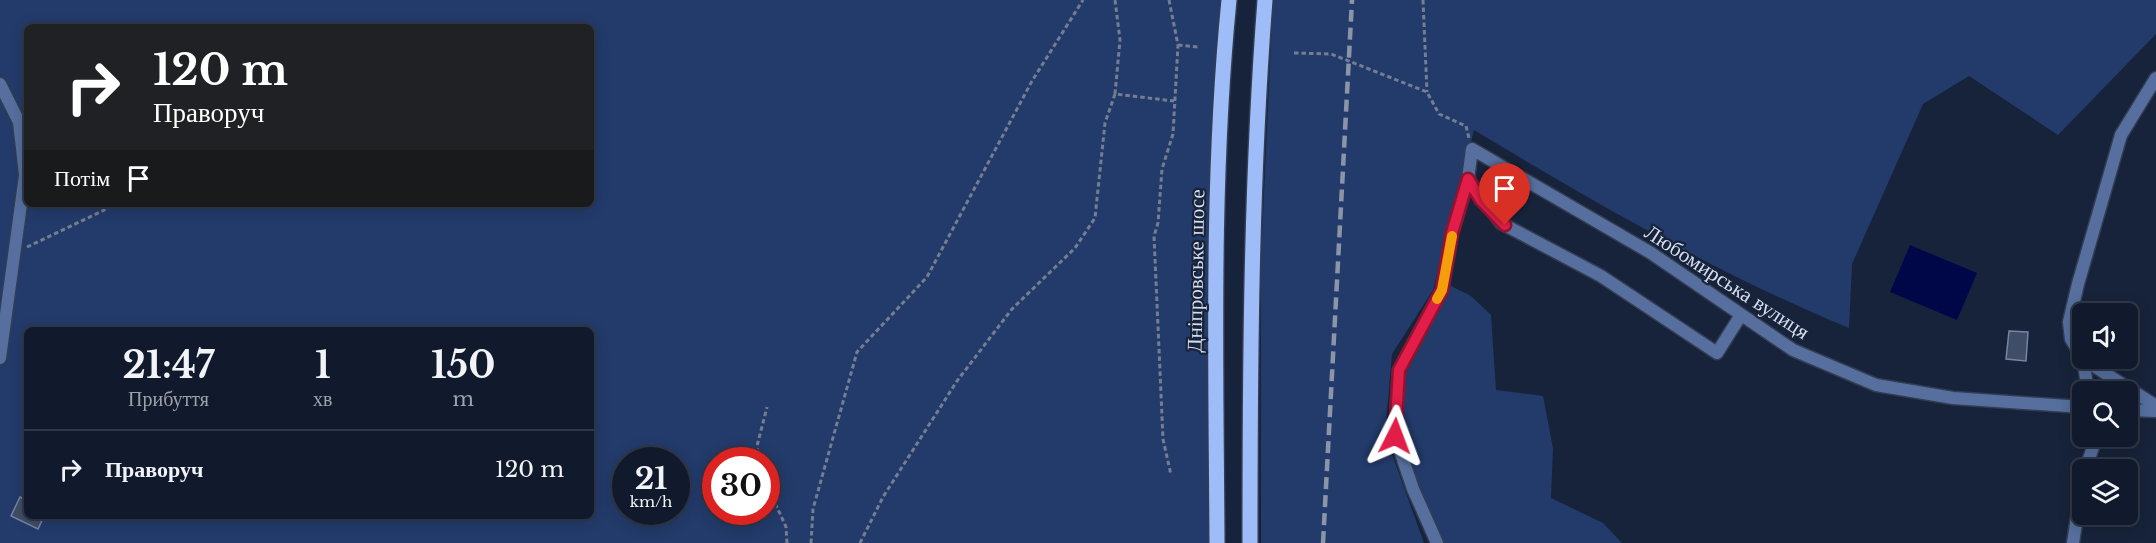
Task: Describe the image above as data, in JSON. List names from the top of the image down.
{
  "streets": {
    "main road": ["Дніпровське шосе"],
    "street": ["Любомирська вулиця"]
  },
  "page": {
    "turn": ["120 m", "Праворуч"],
    "then": "Потім",
    "eta": [
      "21:47",
      "Прибуття",
      "1",
      "хв",
      "150",
      "m"
    ],
    "list": [
      {
        "name": "Праворуч",
        "value": "120 m"
      }
    ],
    "speed": "21 km/h",
    "limit": "30"
  }
}
